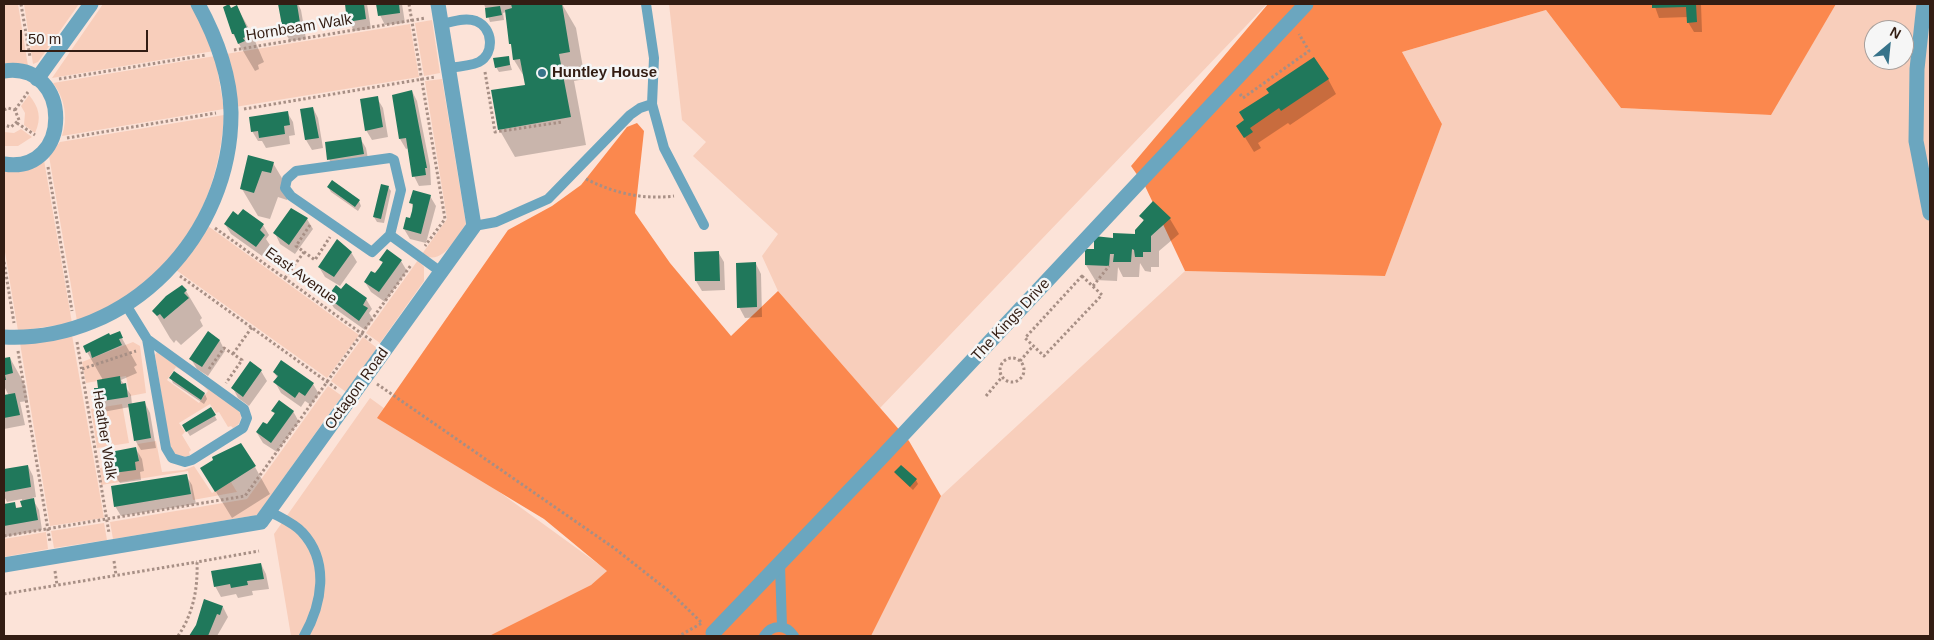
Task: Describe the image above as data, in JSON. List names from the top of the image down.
{
  "streets": {
    "street": ["The Kings Drive", "Octagon Road"],
    "path": ["Hornbeam Walk", "East Avenue", "Heather Walk"]
  },
  "crossings": [
    ["East Avenue", "Octagon Road"],
    ["Octagon Road", "Heather Walk"]
  ],
  "places": ["Huntley House"],
  "scale_bar": "50 m",
  "north": "top right"
}
